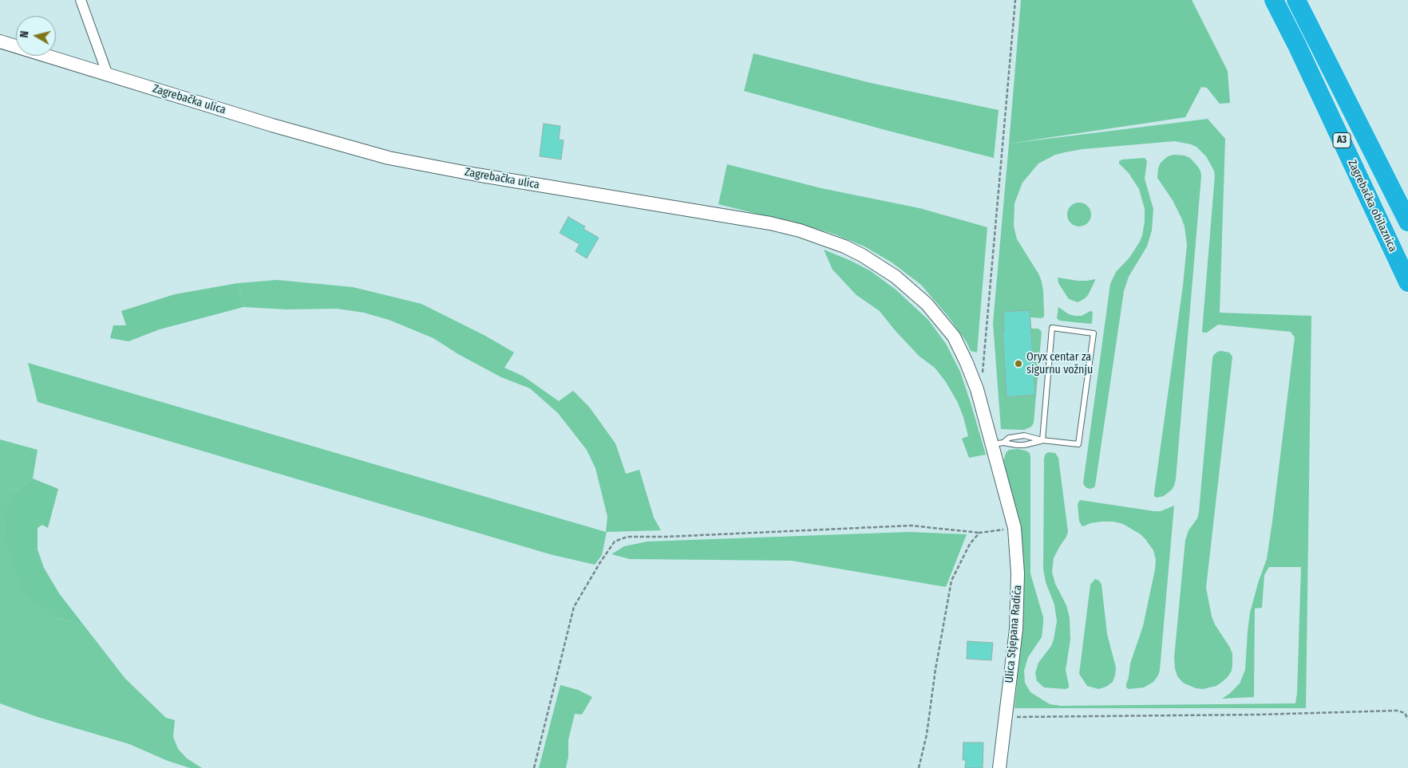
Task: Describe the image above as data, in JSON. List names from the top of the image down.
{
  "streets": {
    "highway": ["A3", "Zagrebačka obilaznica"],
    "street": ["Zagrebačka ulica", "Ulica Stjepana Radića"]
  },
  "crossings": [
    ["Zagrebačka ulica", "Ulica Stjepana Radića"]
  ],
  "places": ["Oryx centar za sigurnu vožnju"],
  "north": "left"
}
